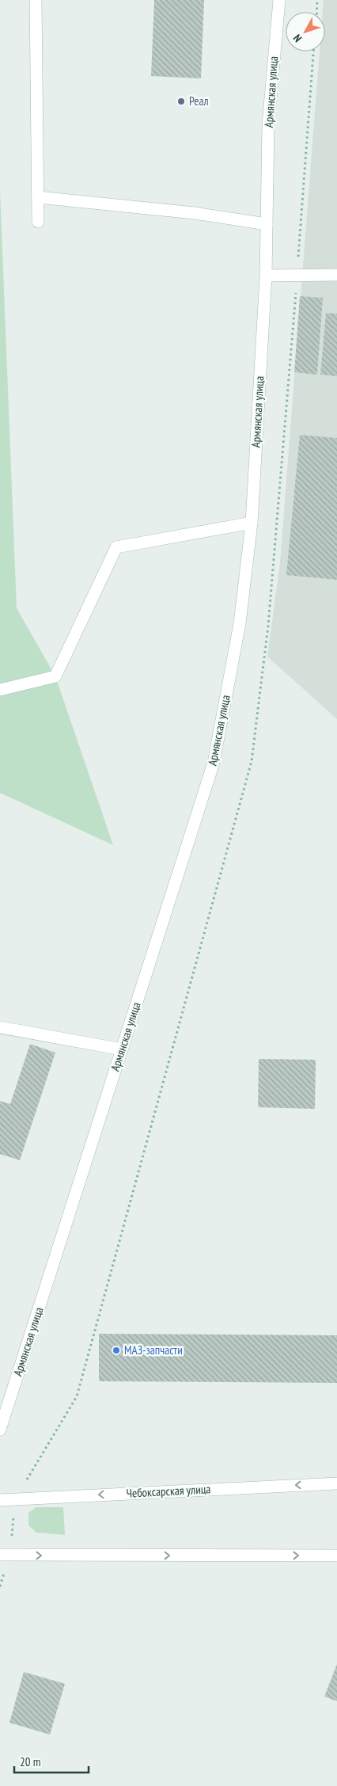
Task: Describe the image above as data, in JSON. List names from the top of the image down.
{
  "streets": {
    "street": ["Армянская улица", "Чебоксарская улица"]
  },
  "places": ["Реал", "МАЗ-запчасти"],
  "scale_bar": "20 m",
  "north": "bottom left"
}
